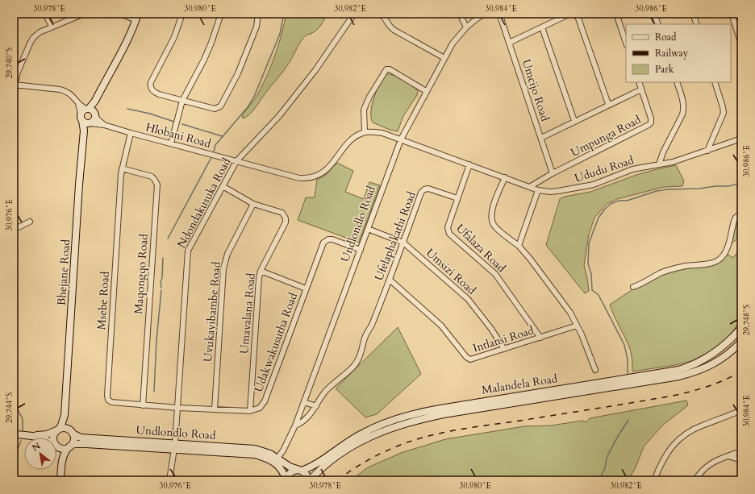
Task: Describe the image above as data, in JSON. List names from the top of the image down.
{
  "streets": {
    "main road": ["Undlondlo Road", "Bhejane Road", "Malandela Road"],
    "street": [
      "Umcijo Road",
      "Hlobani Road",
      "Umpunga Road",
      "Ududu Road",
      "Ndondakusuka Road",
      "Ufelaphakathi Road",
      "Ufalaza Road",
      "Umsizi Road",
      "Maqongqo Road",
      "Msebe Road",
      "Uvukayibambe Road",
      "Umavalana Road",
      "Intlansi Road",
      "Udakwakusutha Road"
    ]
  },
  "crossings": [
    ["Umcijo Road", "Umpunga Road"],
    ["Hlobani Road", "Ndondakusuka Road"],
    ["Hlobani Road", "Bhejane Road"],
    ["Hlobani Road", "Msebe Road"],
    ["Umpunga Road", "Ududu Road"],
    ["Ududu Road", "Undlondlo Road"],
    ["Ududu Road", "Ufalaza Road"],
    ["Ndondakusuka Road", "Undlondlo Road"],
    ["Ndondakusuka Road", "Msebe Road"],
    ["Ndondakusuka Road", "Umavalana Road"],
    ["Undlondlo Road", "Ufelaphakathi Road"],
    ["Undlondlo Road", "Umsizi Road"],
    ["Undlondlo Road", "Bhejane Road"],
    ["Undlondlo Road", "Udakwakusutha Road"],
    ["Undlondlo Road", "Malandela Road"],
    ["Ufelaphakathi Road", "Ufalaza Road"],
    ["Ufelaphakathi Road", "Umsizi Road"],
    ["Ufelaphakathi Road", "Intlansi Road"],
    ["Ufalaza Road", "Intlansi Road"],
    ["Umsizi Road", "Intlansi Road"],
    ["Maqongqo Road", "Msebe Road"],
    ["Uvukayibambe Road", "Umavalana Road"],
    ["Umavalana Road", "Udakwakusutha Road"]
  ],
  "legend": ["Road", "Railway", "Park"],
  "north": "top left",
  "coordinates": [
    "30.978°E",
    "30.980°E",
    "30.982°E",
    "30.984°E",
    "30.986°E",
    "29.740°S",
    "30.976°E",
    "29.748°S",
    "29.744°S"
  ]
}
